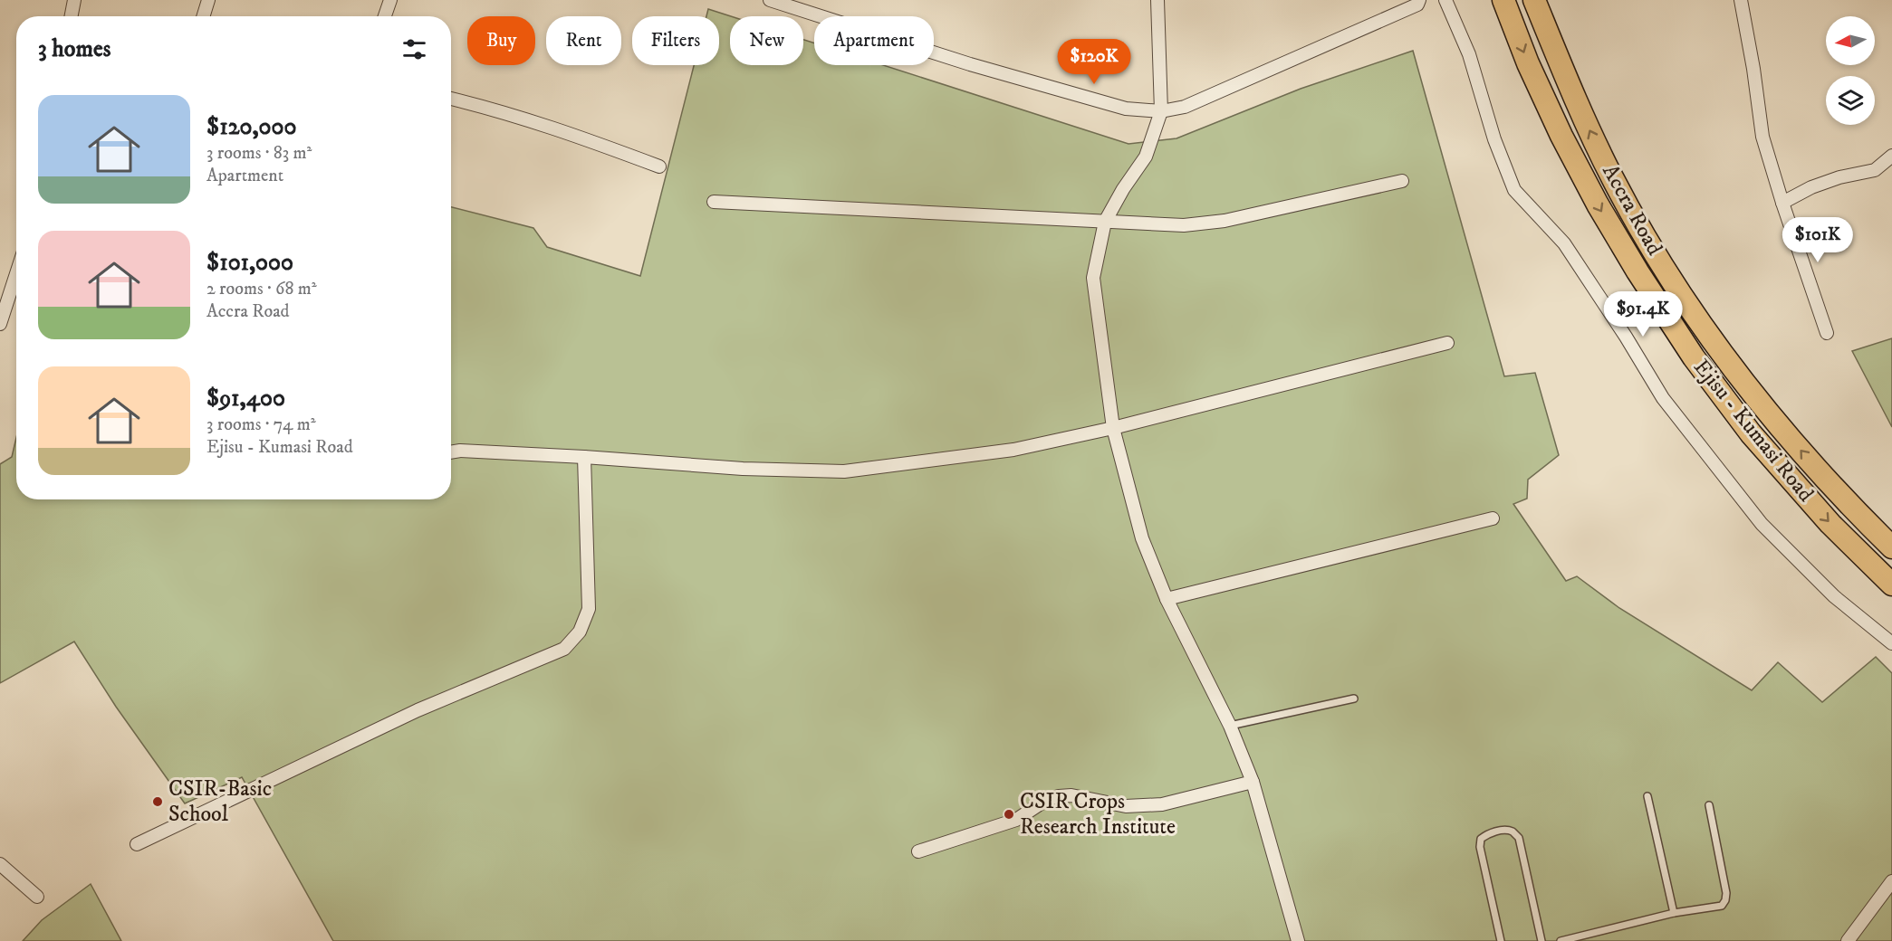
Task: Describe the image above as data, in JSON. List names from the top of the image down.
{
  "streets": {
    "highway": ["Accra Road", "Ejisu - Kumasi Road"]
  },
  "one_way": ["Accra Road", "Ejisu - Kumasi Road"],
  "places": ["CSIR-Basic School", "CSIR Crops Research Institute"],
  "north": "left",
  "page": {
    "chip": [
      "Buy",
      "Rent",
      "Filters",
      "New",
      "Apartment"
    ],
    "heading": "3 homes",
    "price": ["$120K", "$101K", "$91.4K"],
    "list": [
      {
        "name": "$120,000",
        "note": "3 rooms · 83 m² · Apartment"
      },
      {
        "name": "$101,000",
        "note": "2 rooms · 68 m² · Accra Road"
      },
      {
        "name": "$91,400",
        "note": "3 rooms · 74 m² · Ejisu - Kumasi Road"
      }
    ]
  }
}
